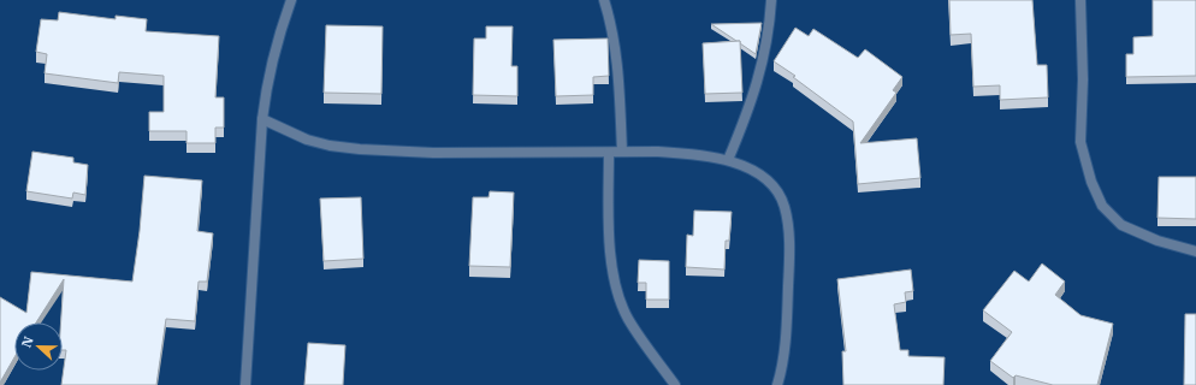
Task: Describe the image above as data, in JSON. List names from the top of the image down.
{
  "north": "left"
}
